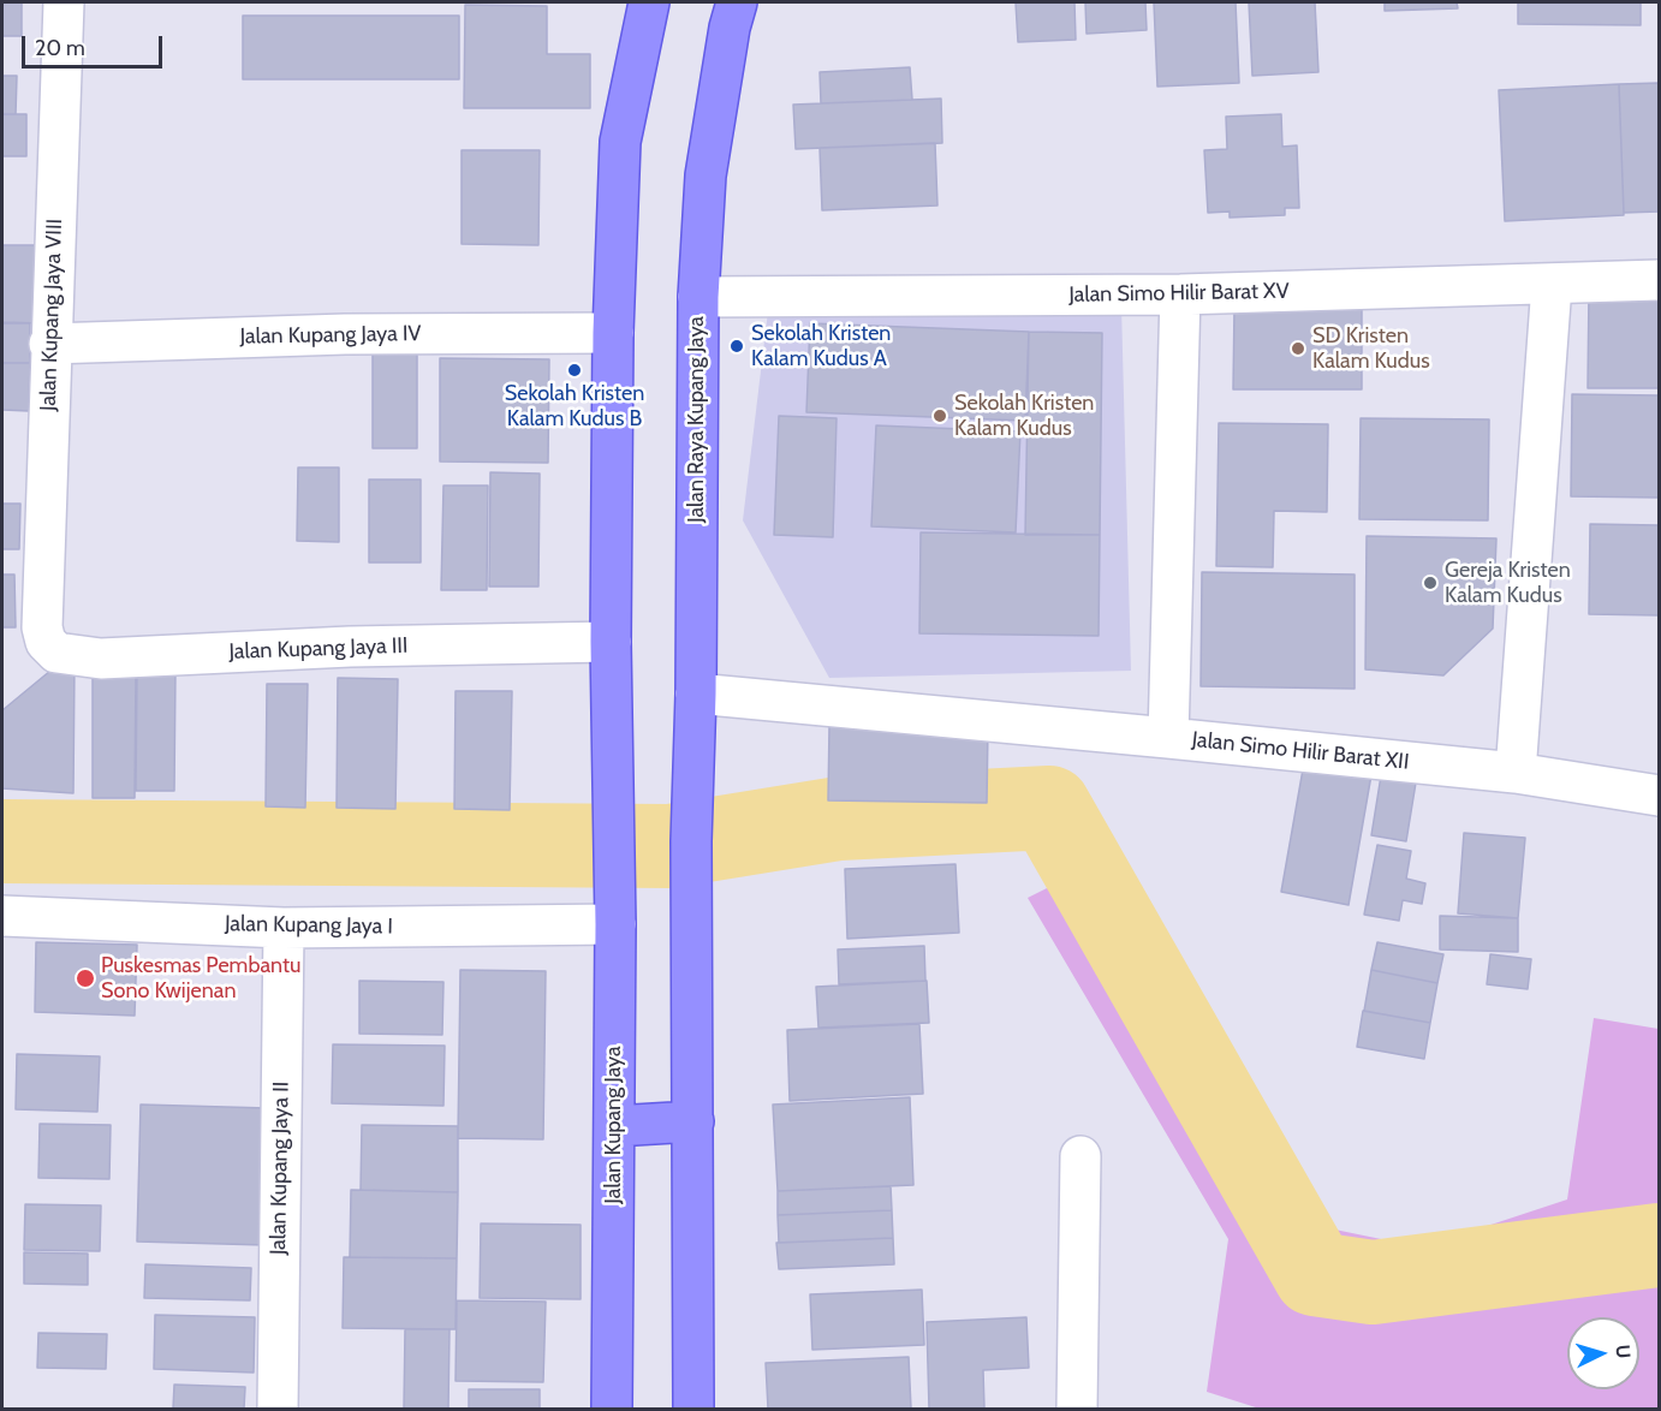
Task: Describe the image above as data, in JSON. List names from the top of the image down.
{
  "streets": {
    "main road": ["Jalan Raya Kupang Jaya", "Jalan Kupang Jaya"],
    "street": [
      "Jalan Simo Hilir Barat XV",
      "Jalan Kupang Jaya VIII",
      "Jalan Kupang Jaya IV",
      "Jalan Kupang Jaya III",
      "Jalan Simo Hilir Barat XII",
      "Jalan Kupang Jaya I",
      "Jalan Kupang Jaya II"
    ]
  },
  "crossings": [
    ["Jalan Simo Hilir Barat XV", "Jalan Raya Kupang Jaya"],
    ["Jalan Simo Hilir Barat XV", "Jalan Simo Hilir Barat XII"],
    ["Jalan Kupang Jaya VIII", "Jalan Kupang Jaya IV"],
    ["Jalan Kupang Jaya VIII", "Jalan Kupang Jaya III"],
    ["Jalan Kupang Jaya III", "Jalan Kupang Jaya"],
    ["Jalan Kupang Jaya I", "Jalan Kupang Jaya"],
    ["Jalan Kupang Jaya I", "Jalan Kupang Jaya II"]
  ],
  "places": [
    "Sekolah Kristen Kalam Kudus A",
    "SD Kristen Kalam Kudus",
    "Sekolah Kristen Kalam Kudus B",
    "Sekolah Kristen Kalam Kudus",
    "Gereja Kristen Kalam Kudus",
    "Puskesmas Pembantu Sono Kwijenan"
  ],
  "scale_bar": "20 m",
  "north": "right"
}
